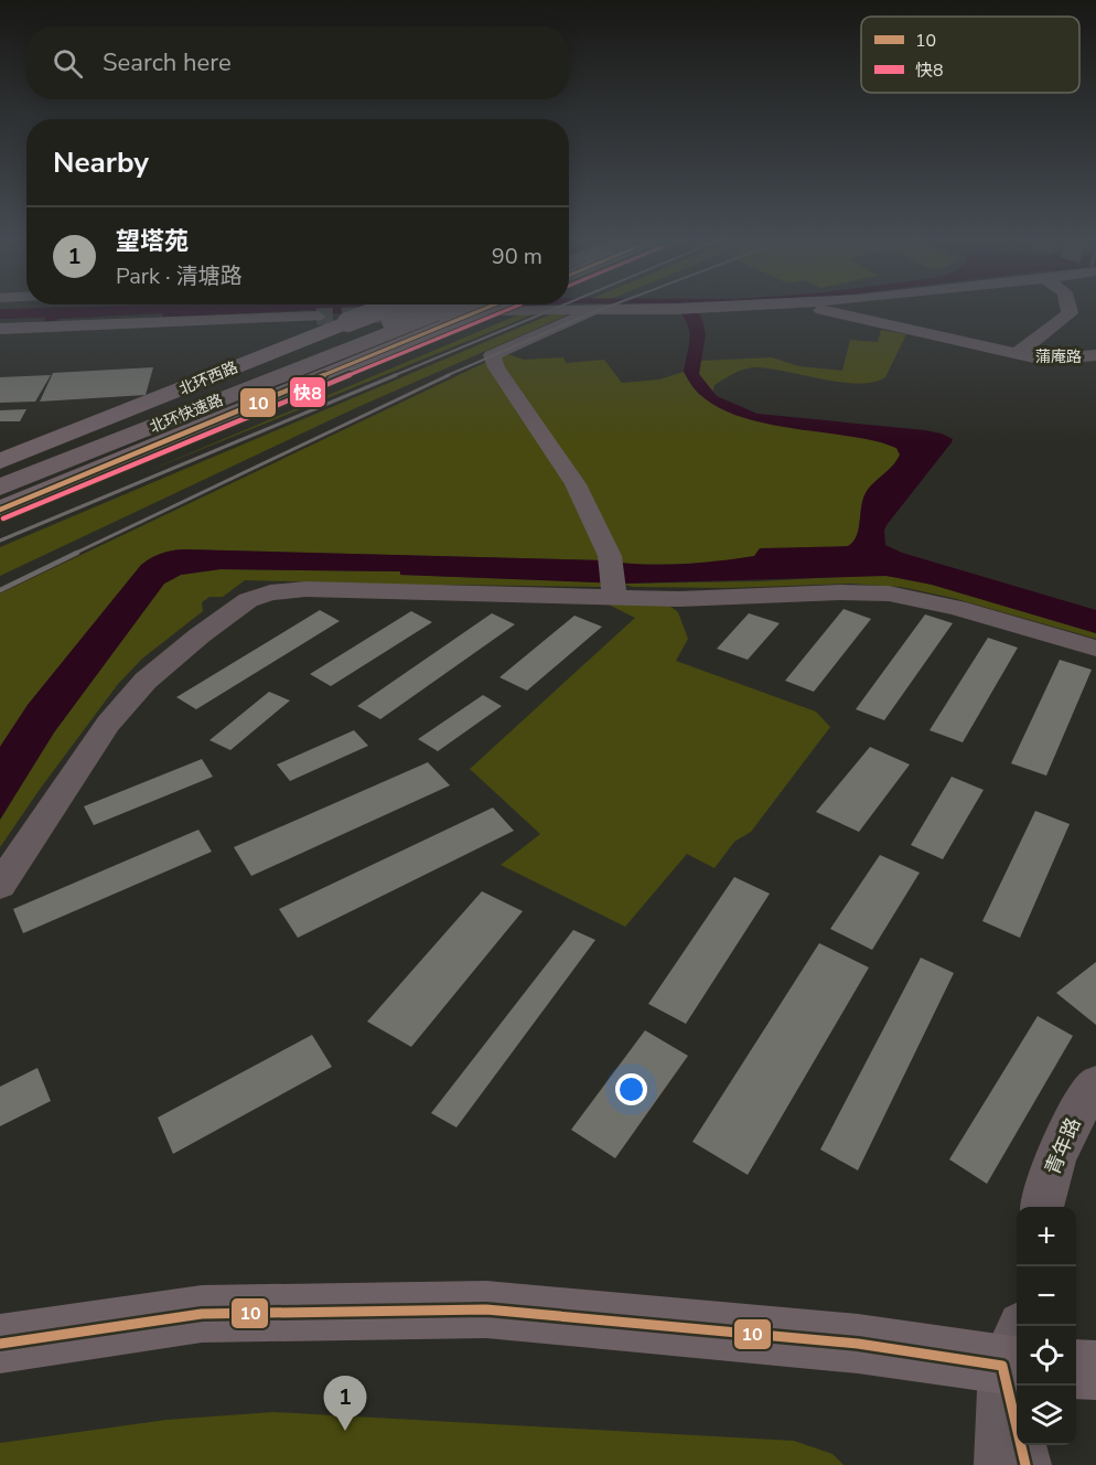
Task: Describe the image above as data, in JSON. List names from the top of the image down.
{
  "streets": {
    "highway": ["北环快速路"],
    "main road": ["北环西路"],
    "street": ["蒲庵路", "青年路"]
  },
  "lines": ["transit line 10", "transit line 快8"],
  "legend": ["10", "快8"],
  "page": {
    "search": "Search here",
    "heading": "Nearby",
    "list": [
      {
        "mark": "1",
        "name": "望塔苑",
        "note": "Park · 清塘路",
        "value": "90 m"
      }
    ],
    "map_buttons": ["+", "−"],
    "pins": "1"
  }
}
